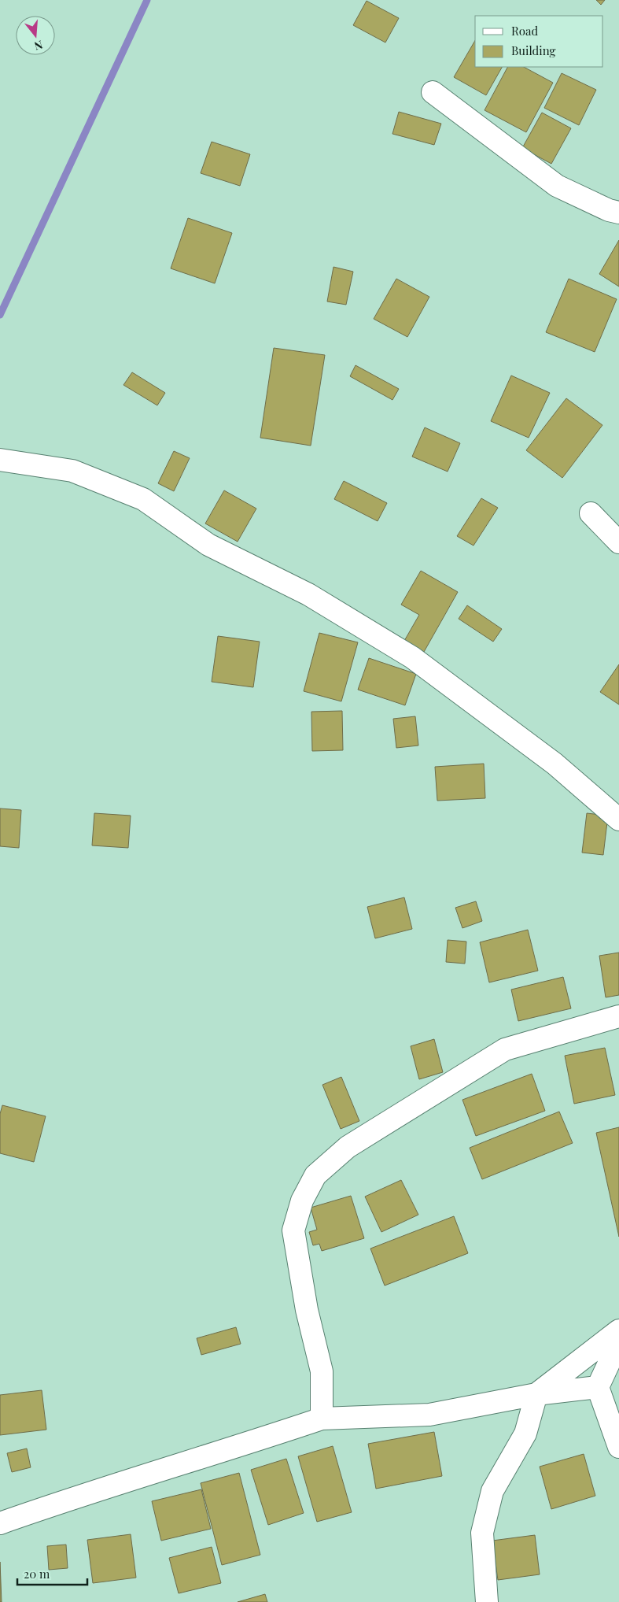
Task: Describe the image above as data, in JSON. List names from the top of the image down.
{
  "legend": ["Road", "Building"],
  "scale_bar": "20 m",
  "north": "bottom"
}
